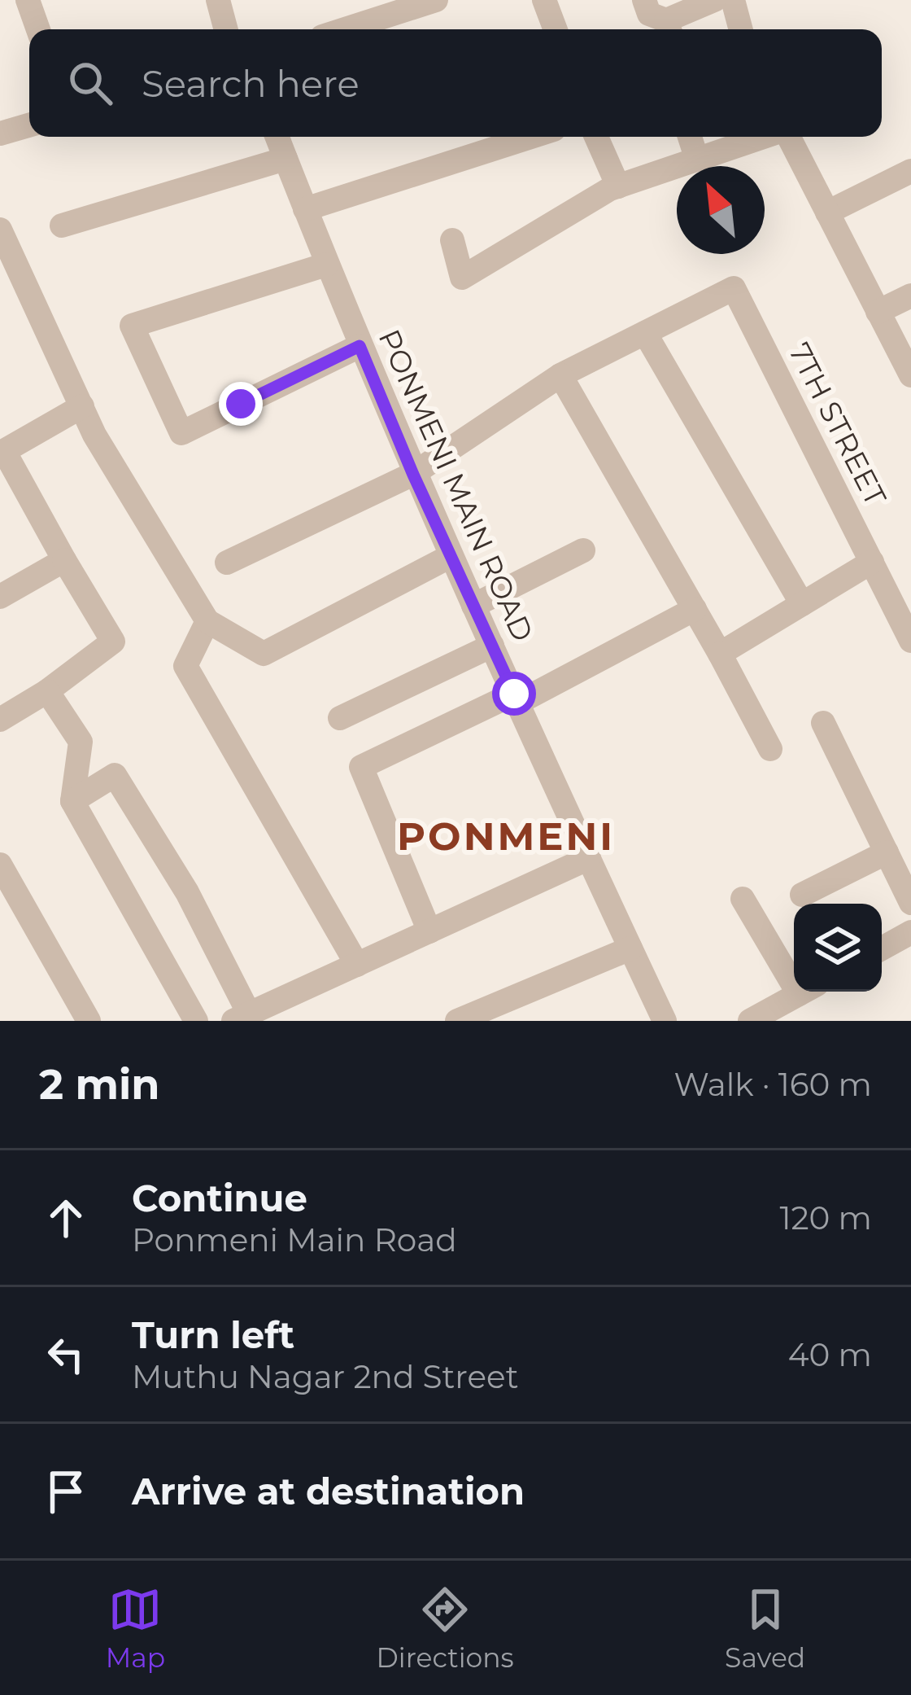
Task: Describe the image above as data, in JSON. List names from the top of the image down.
{
  "streets": {
    "street": ["7TH STREET", "PONMENI MAIN ROAD"]
  },
  "districts": ["PONMENI"],
  "north": "top left",
  "page": {
    "search": "Search here",
    "heading": ["2 min", "Walk · 160 m"],
    "list": [
      ["Continue", "Ponmeni Main Road", "120 m"],
      ["Turn left", "Muthu Nagar 2nd Street", "40 m"],
      "Arrive at destination"
    ],
    "nav": ["Map", "Directions", "Saved"]
  }
}
